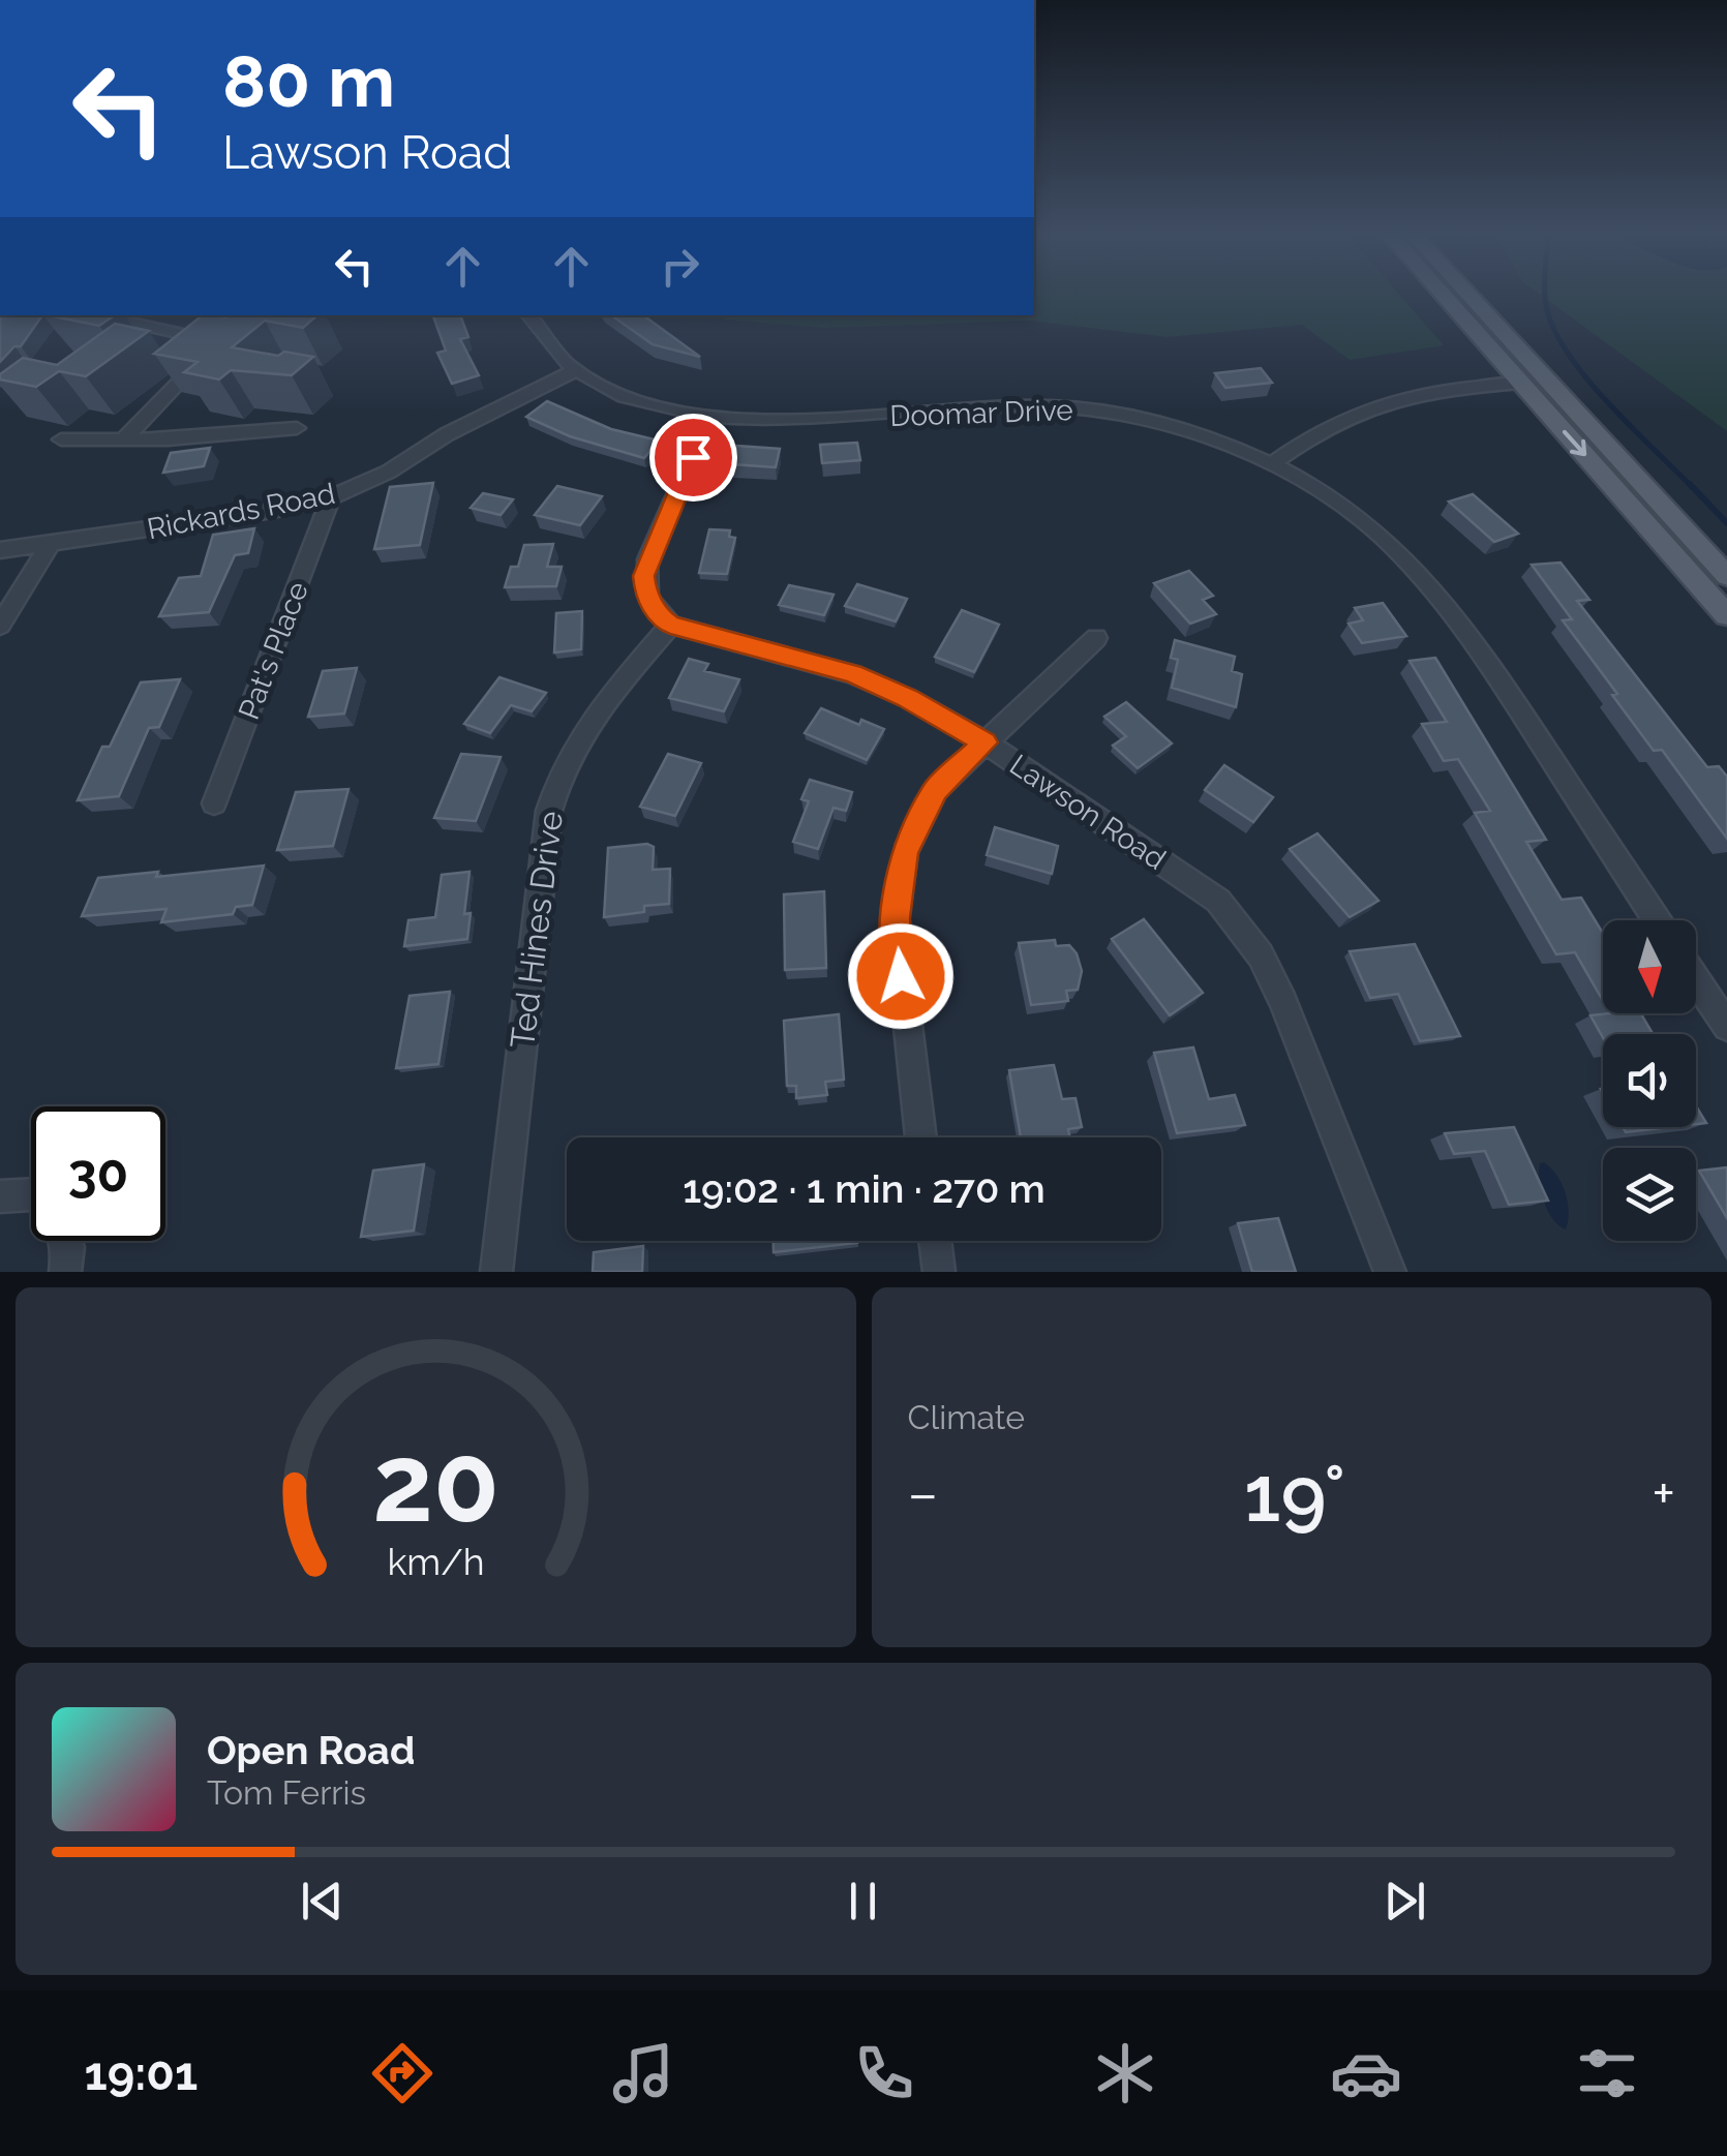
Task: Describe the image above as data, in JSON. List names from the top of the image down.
{
  "streets": {
    "street": [
      "Doomar Drive",
      "Rickards Road",
      "Pat's Place",
      "Lawson Road",
      "Ted Hines Drive"
    ]
  },
  "crossings": [
    ["Doomar Drive", "Rickards Road"],
    ["Rickards Road", "Pat's Place"],
    ["Lawson Road", "Ted Hines Drive"]
  ],
  "north": "bottom",
  "page": {
    "turn": ["80 m", "Lawson Road"],
    "limit": "30",
    "trip": "19:02 · 1 min · 270 m",
    "tile": "Climate",
    "heat": ["−", "19°", "+"],
    "song": ["Open Road", "Tom Ferris"],
    "tabs": "19:01",
    "gauge": ["20", "km/h"]
  }
}
